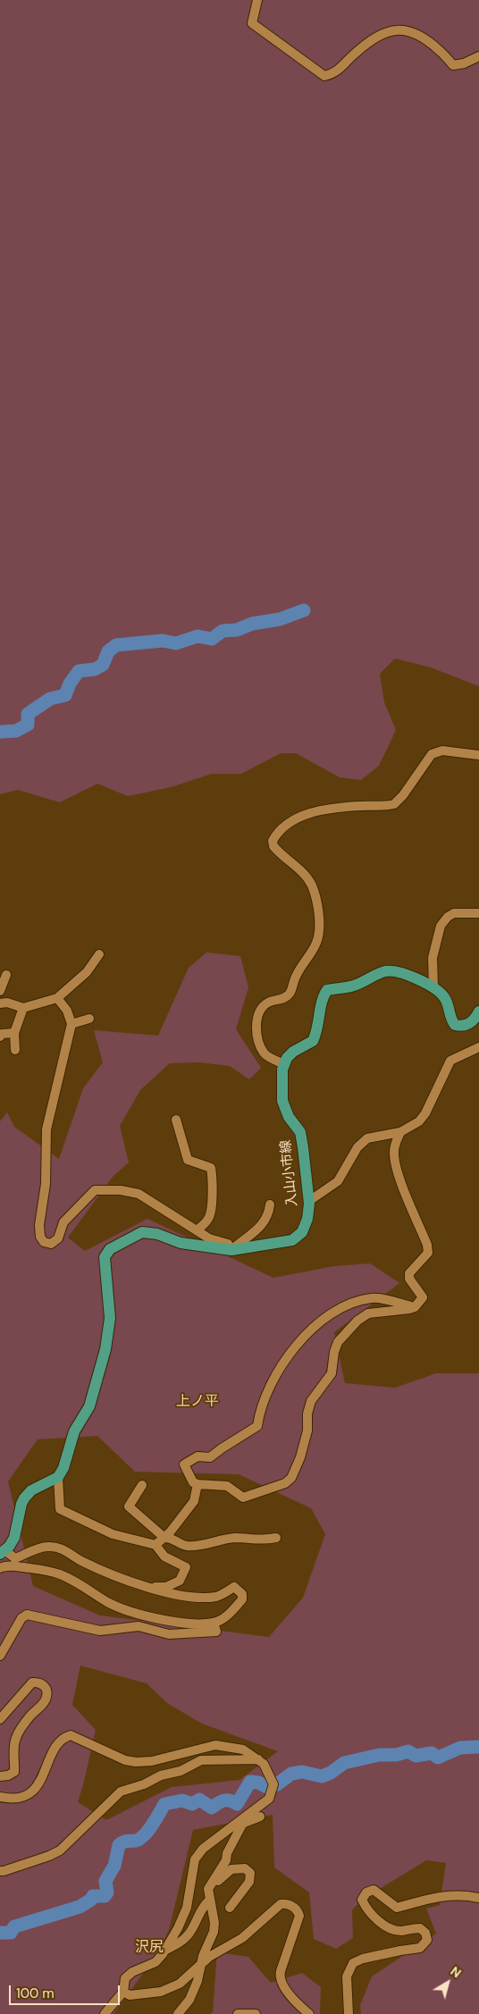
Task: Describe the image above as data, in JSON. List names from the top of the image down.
{
  "streets": {
    "main road": ["入山小市線"]
  },
  "districts": ["上ノ平", "沢尻"],
  "scale_bar": "100 m",
  "north": "top right"
}
